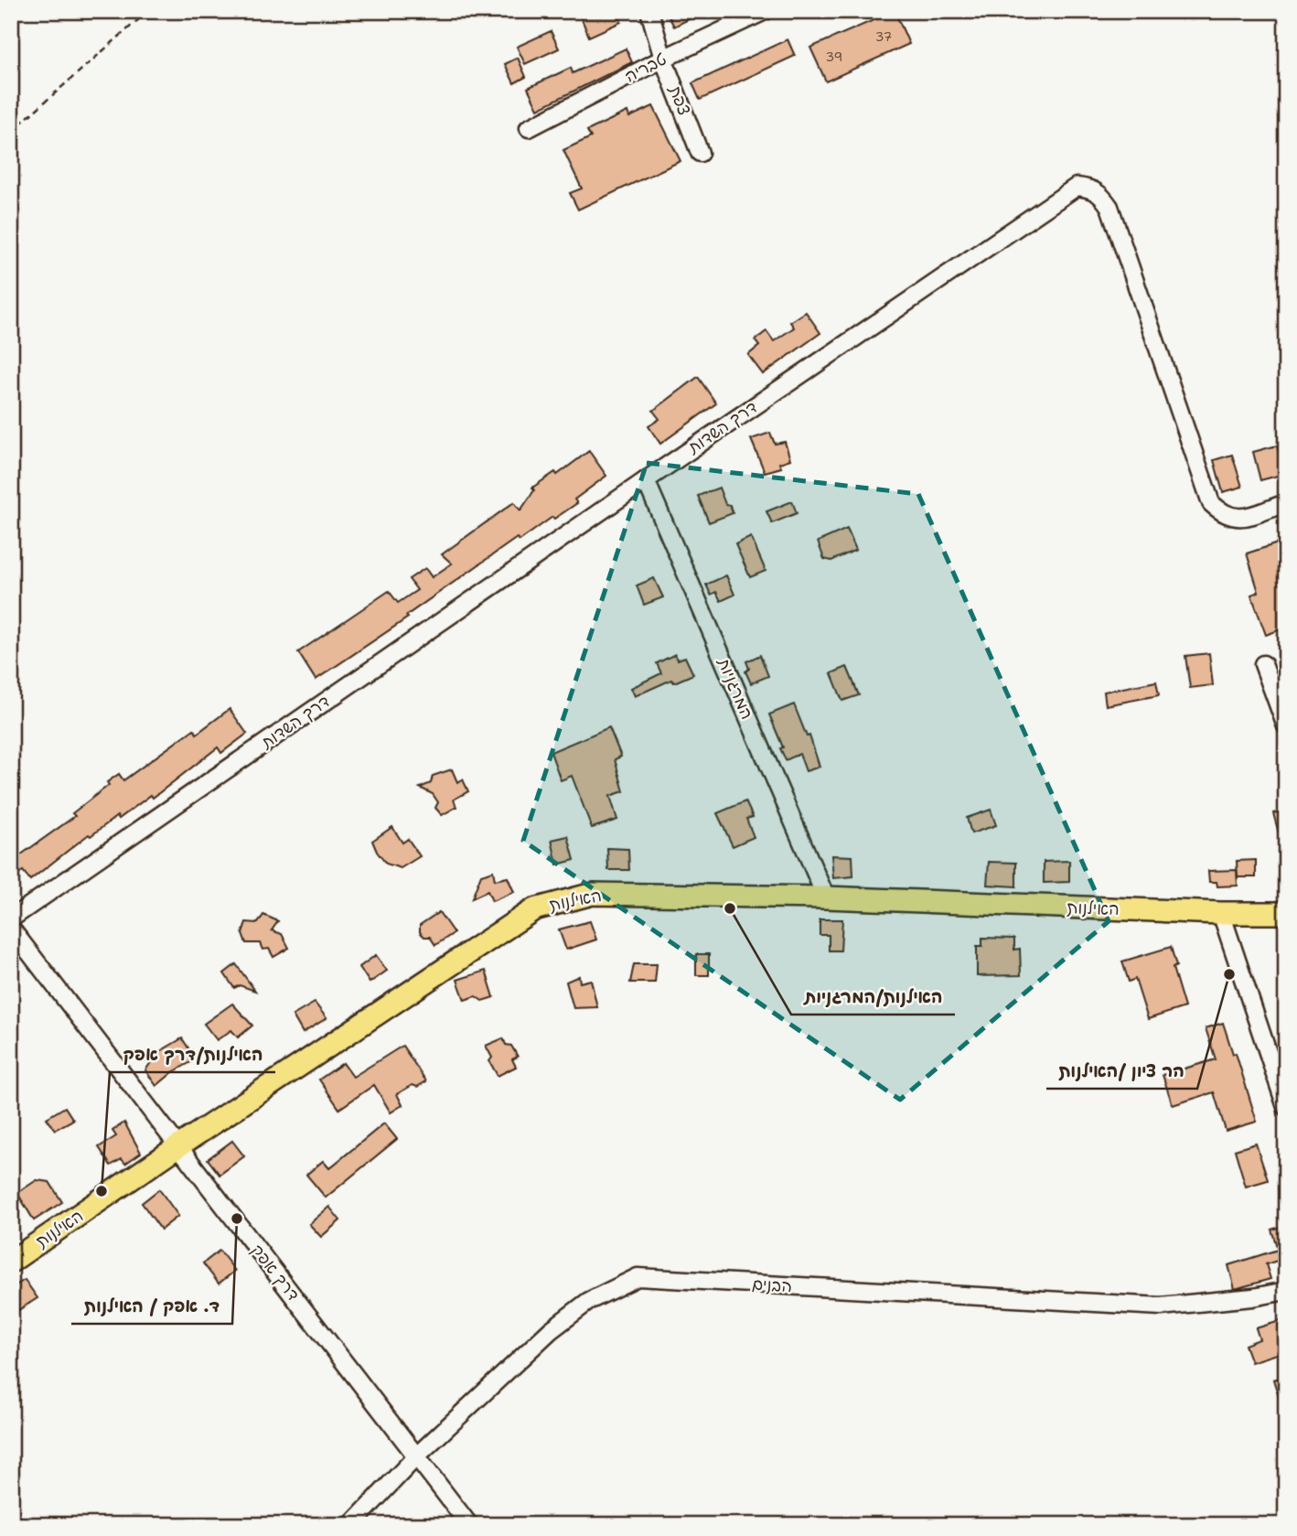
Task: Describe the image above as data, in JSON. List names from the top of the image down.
{
  "streets": {
    "main road": ["האילנות"],
    "street": [
      "טבריה",
      "צפת",
      "דרך השדות",
      "המרגניות",
      "דרך אפק",
      "הבנים"
    ]
  },
  "crossings": [
    ["טבריה", "צפת"],
    ["דרך השדות", "המרגניות"],
    ["המרגניות", "האילנות"],
    ["האילנות", "דרך אפק"],
    ["דרך אפק", "הבנים"]
  ],
  "places": [
    "האילנות/המרגניות",
    "הר ציון /האילנות",
    "האילנות/דרך אפק",
    "ד. אפק / האילנות"
  ],
  "house_numbers": ["37", "39"]
}
